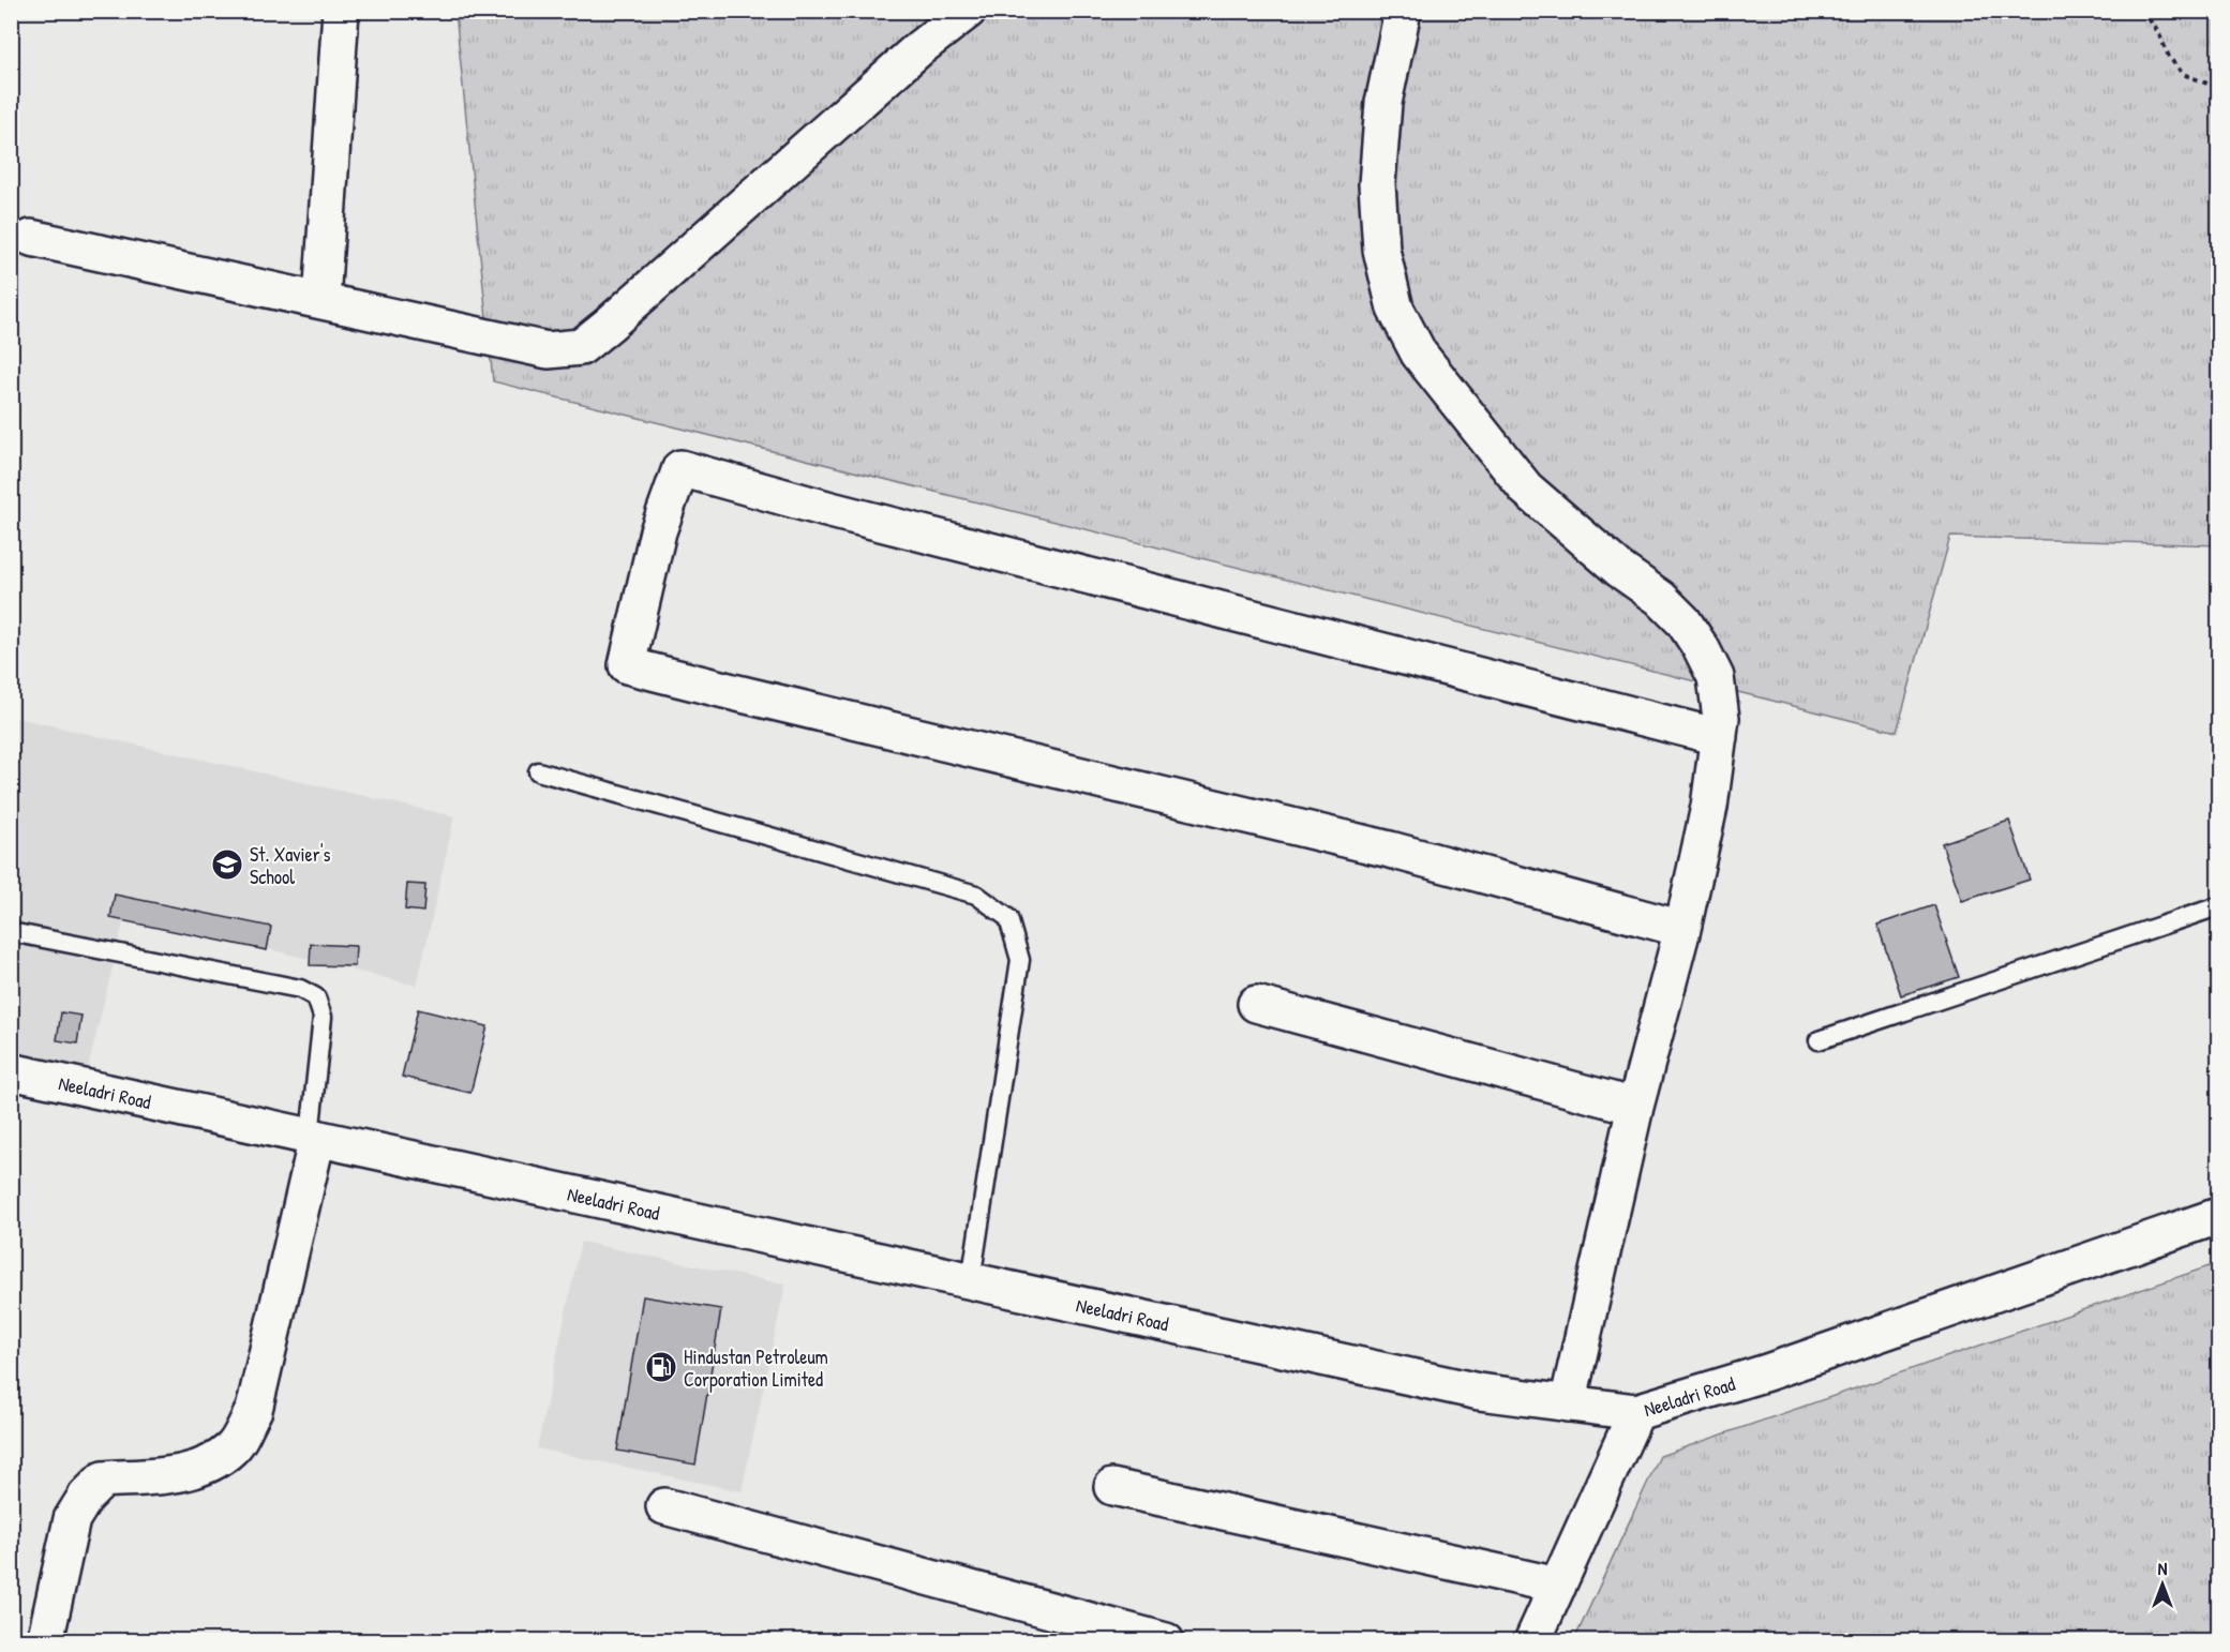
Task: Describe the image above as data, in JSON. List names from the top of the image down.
{
  "streets": {
    "street": ["Neeladri Road"]
  },
  "places": {
    "school or university": ["St. Xavier's School"],
    "fuel station": ["Hindustan Petroleum Corporation Limited"]
  },
  "north": "top"
}
